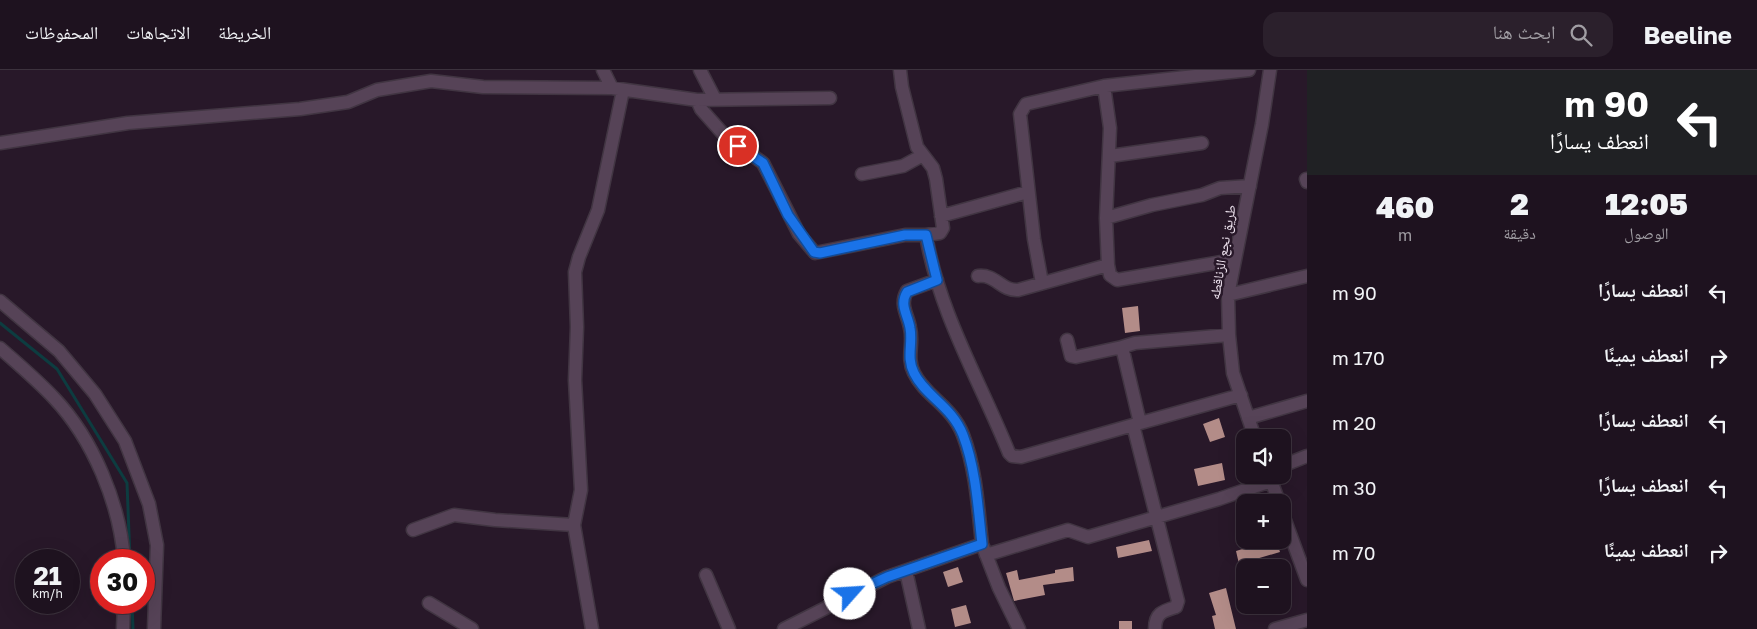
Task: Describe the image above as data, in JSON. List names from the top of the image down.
{
  "streets": {
    "street": ["طريق نجع الزناقطه"]
  },
  "page": {
    "header": "Beeline",
    "search": "ابحث هنا",
    "nav": ["الخريطة", "الاتجاهات", "المحفوظات"],
    "turn": ["90 m", "انعطف يسارًا"],
    "eta": [
      "12:05",
      "الوصول",
      "2",
      "دقيقة",
      "460",
      "m"
    ],
    "list": [
      {
        "name": "انعطف يسارًا",
        "value": "90 m"
      },
      {
        "name": "انعطف يمينًا",
        "value": "170 m"
      },
      {
        "name": "انعطف يسارًا",
        "value": "20 m"
      },
      {
        "name": "انعطف يسارًا",
        "value": "30 m"
      },
      {
        "name": "انعطف يمينًا",
        "value": "70 m"
      }
    ],
    "map_buttons": ["+", "−"],
    "speed": "21 km/h",
    "limit": "30"
  }
}
